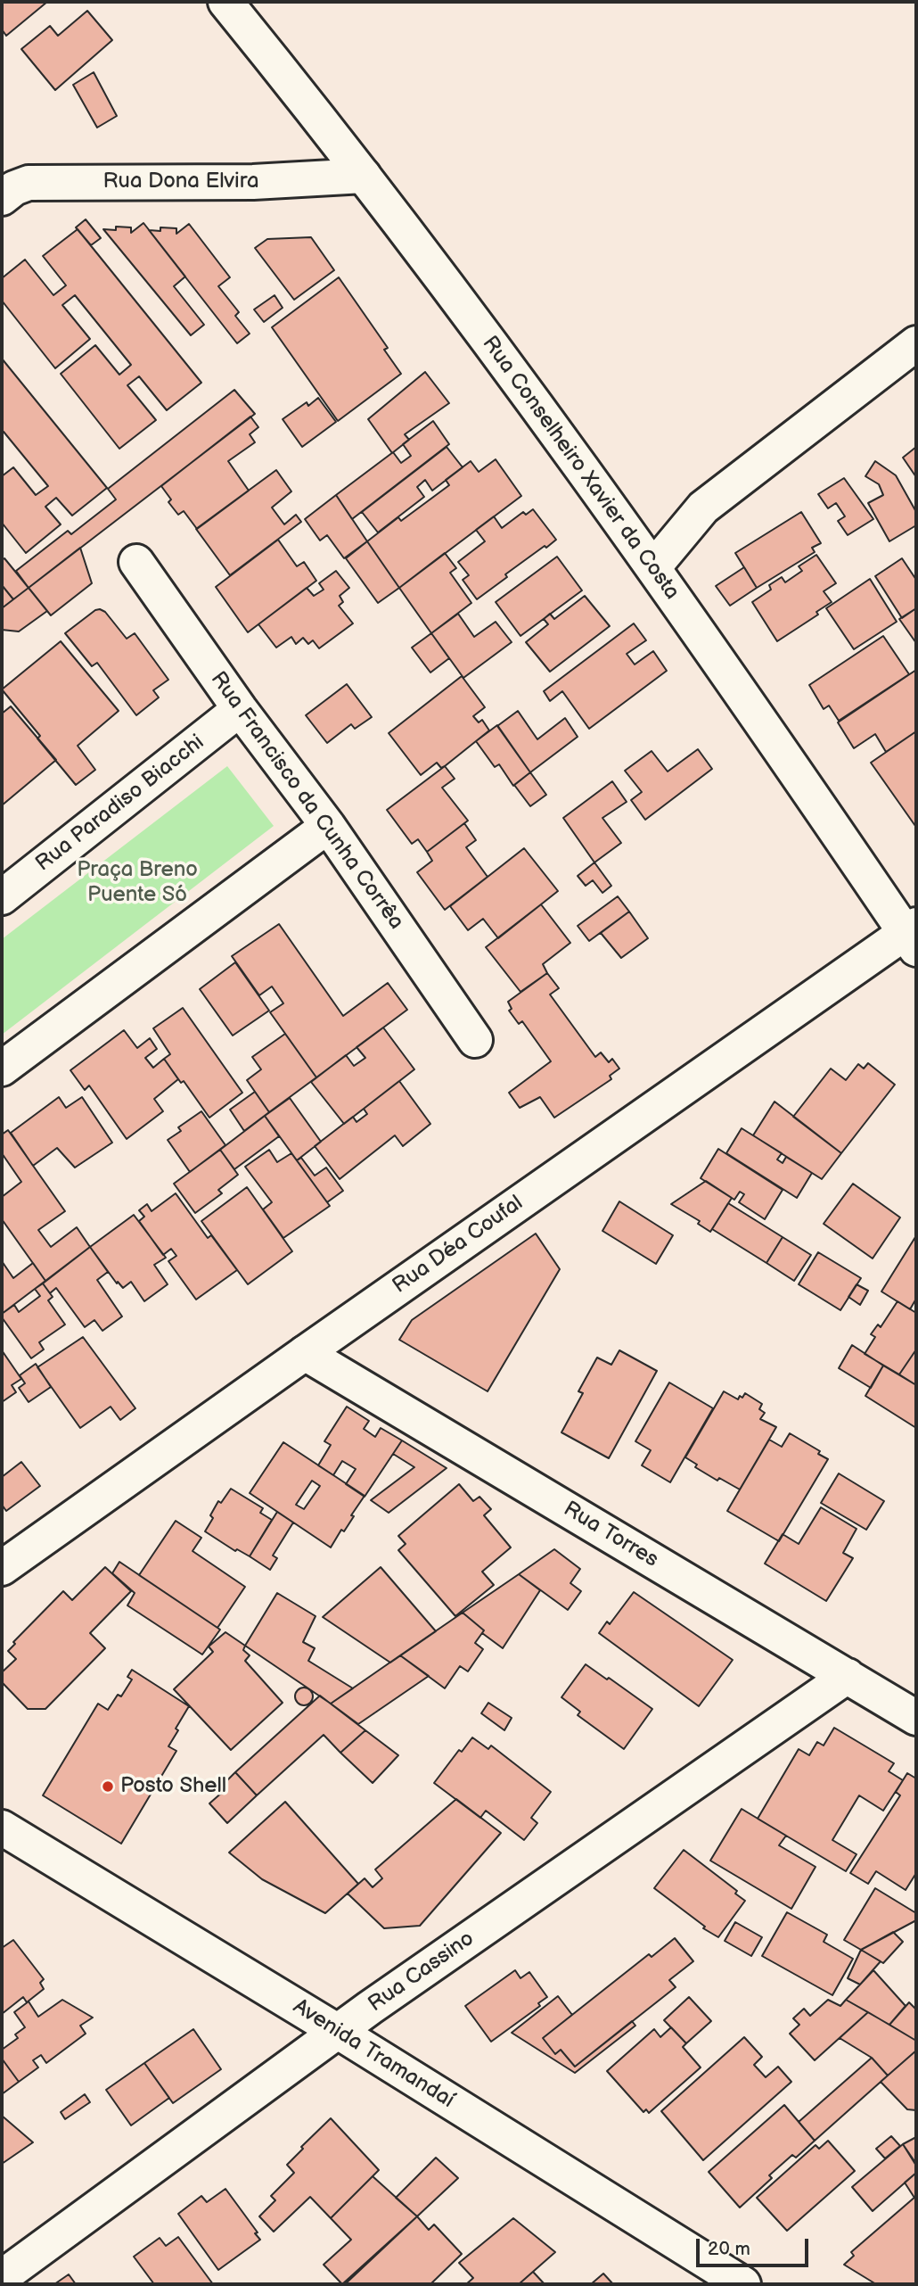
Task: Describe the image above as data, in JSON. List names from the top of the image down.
{
  "streets": {
    "street": [
      "Rua Dona Elvira",
      "Rua Conselheiro Xavier da Costa",
      "Rua Francisco da Cunha Corrêa",
      "Rua Paradiso Biacchi",
      "Rua Déa Coufal",
      "Rua Torres",
      "Rua Cassino",
      "Avenida Tramandaí"
    ]
  },
  "crossings": [
    ["Rua Dona Elvira", "Rua Conselheiro Xavier da Costa"],
    ["Rua Conselheiro Xavier da Costa", "Rua Déa Coufal"],
    ["Rua Francisco da Cunha Corrêa", "Rua Paradiso Biacchi"],
    ["Rua Déa Coufal", "Rua Torres"],
    ["Rua Torres", "Rua Cassino"],
    ["Rua Cassino", "Avenida Tramandaí"]
  ],
  "parks": ["Praça Breno Puente Só"],
  "places": ["Posto Shell"],
  "scale_bar": "20 m"
}
